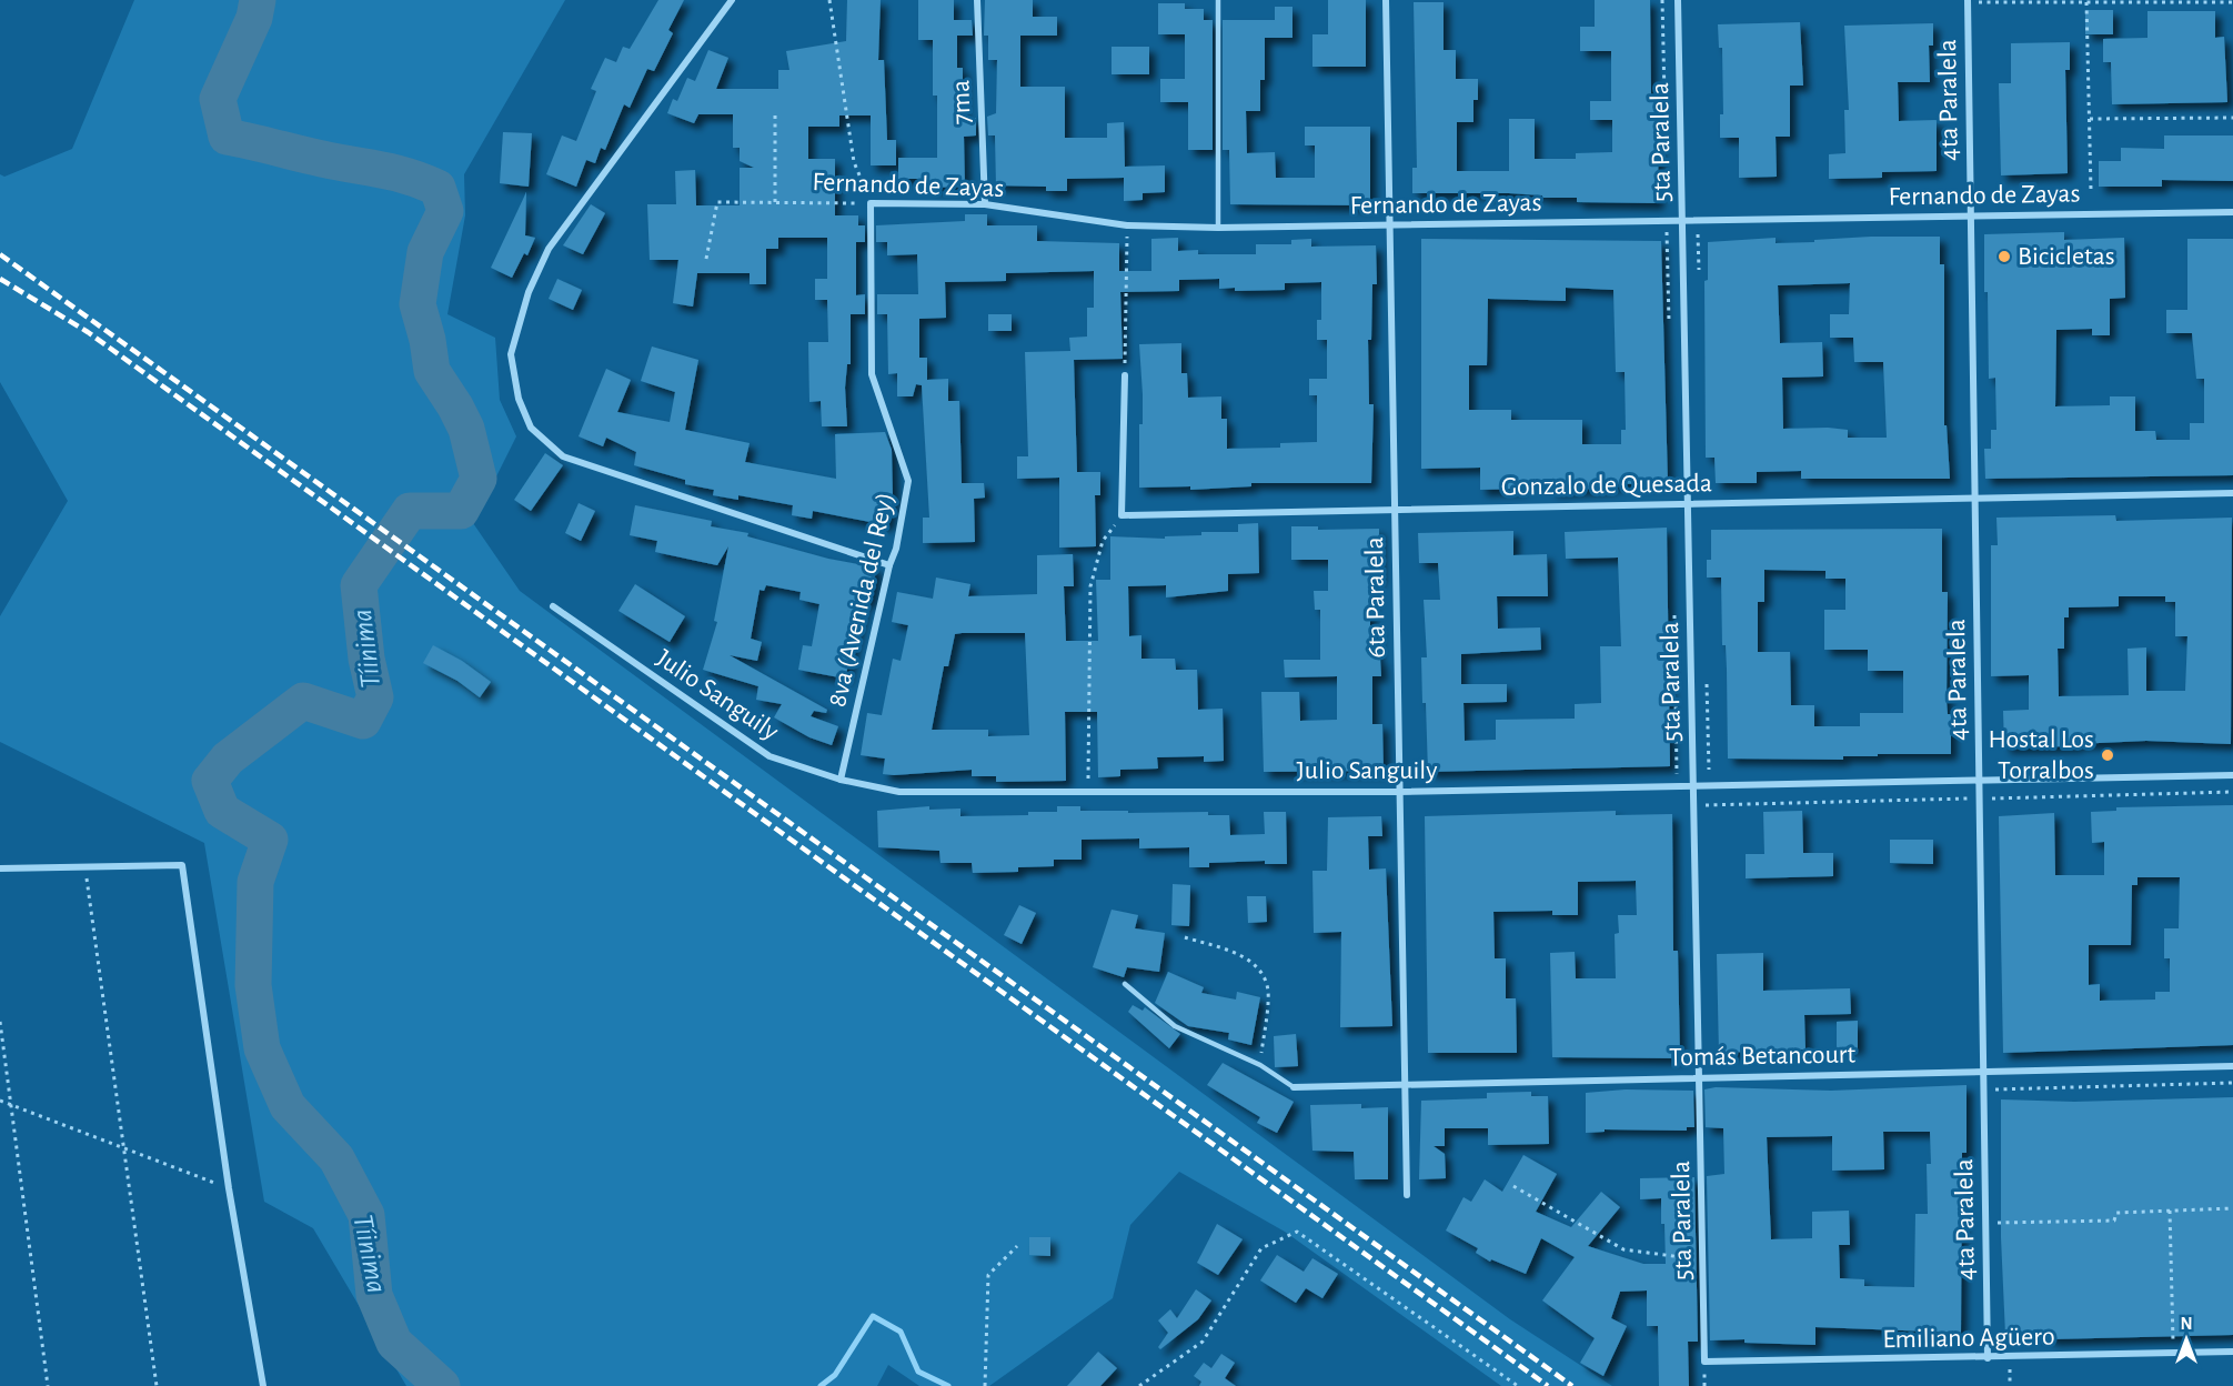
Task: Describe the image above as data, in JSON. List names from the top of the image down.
{
  "streets": {
    "street": [
      "4ta Paralela",
      "7ma",
      "5ta Paralela",
      "Fernando de Zayas",
      "Gonzalo de Quesada",
      "6ta Paralela",
      "8va (Avenida del Rey)",
      "Julio Sanguily",
      "Tomás Betancourt",
      "Emiliano Agüero"
    ]
  },
  "crossings": [
    ["4ta Paralela", "Fernando de Zayas"],
    ["4ta Paralela", "Gonzalo de Quesada"],
    ["4ta Paralela", "Julio Sanguily"],
    ["4ta Paralela", "Tomás Betancourt"],
    ["4ta Paralela", "Emiliano Agüero"],
    ["7ma", "Fernando de Zayas"],
    ["5ta Paralela", "Fernando de Zayas"],
    ["5ta Paralela", "Gonzalo de Quesada"],
    ["5ta Paralela", "Julio Sanguily"],
    ["5ta Paralela", "Tomás Betancourt"],
    ["5ta Paralela", "Emiliano Agüero"],
    ["Fernando de Zayas", "6ta Paralela"],
    ["Fernando de Zayas", "8va (Avenida del Rey)"],
    ["Gonzalo de Quesada", "6ta Paralela"],
    ["6ta Paralela", "Julio Sanguily"],
    ["6ta Paralela", "Tomás Betancourt"],
    ["8va (Avenida del Rey)", "Julio Sanguily"]
  ],
  "water": ["Tíinima"],
  "places": ["Bicicletas", "Hostal Los Torralbos"],
  "north": "top"
}
